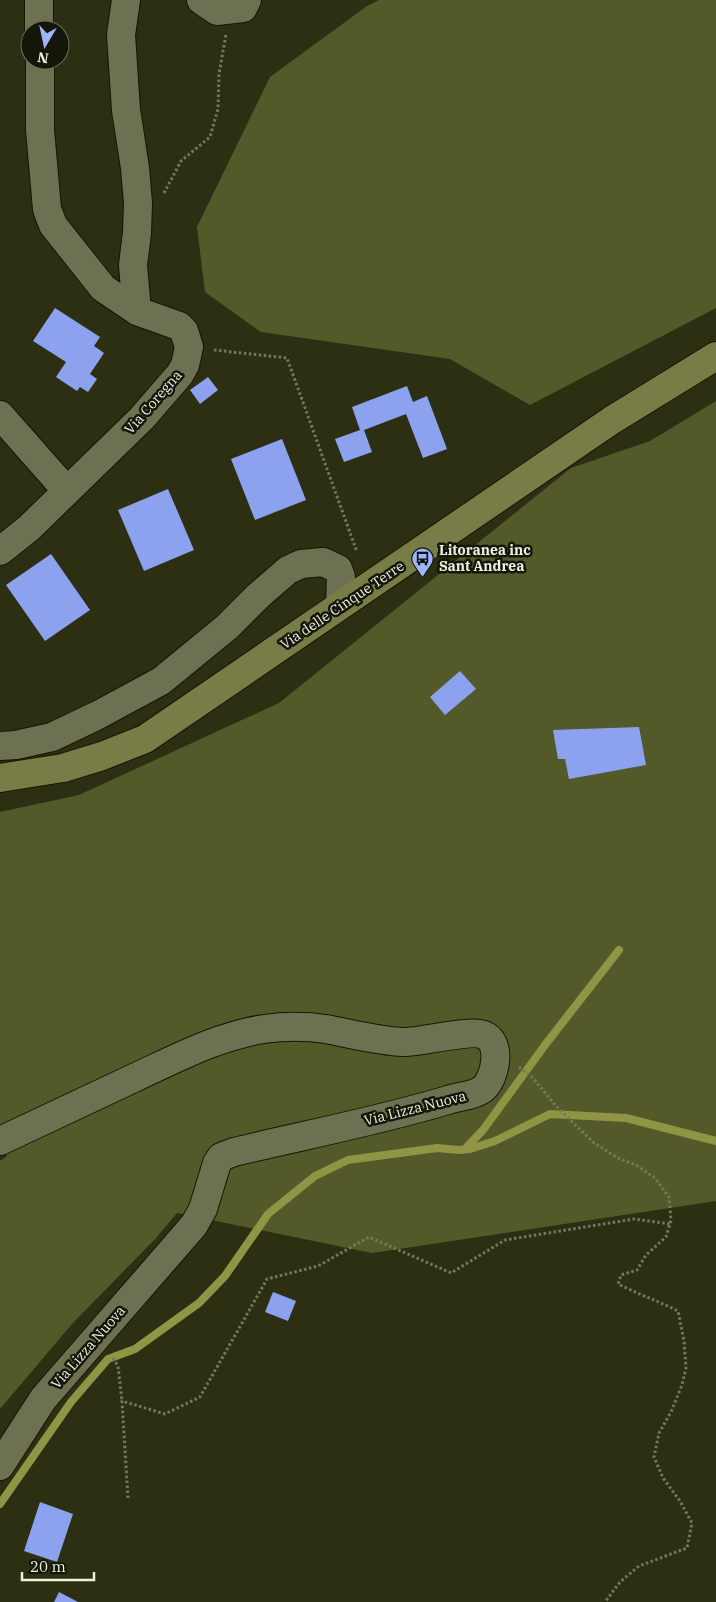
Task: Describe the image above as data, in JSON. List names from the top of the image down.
{
  "streets": {
    "main road": ["Via delle Cinque Terre"],
    "street": ["Via Coregna", "Via Lizza Nuova"]
  },
  "places": {
    "bus stop": ["Litoranea inc Sant Andrea"]
  },
  "scale_bar": "20 m",
  "north": "bottom"
}
